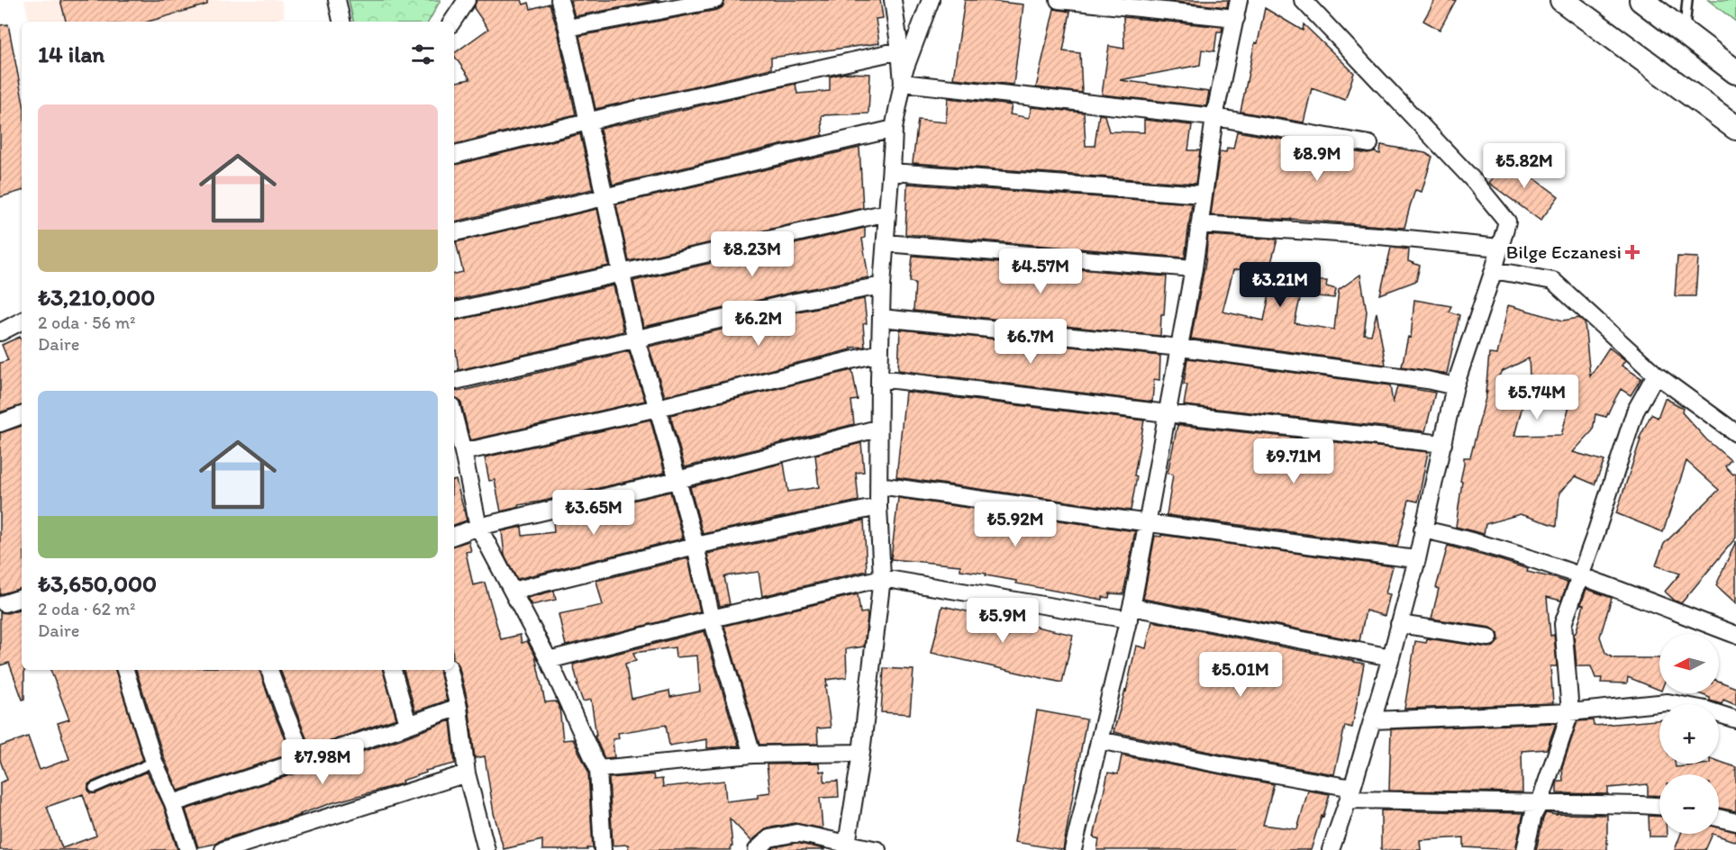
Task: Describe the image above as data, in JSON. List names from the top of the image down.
{
  "places": {
    "health": ["Bilge Eczanesi"]
  },
  "north": "left",
  "page": {
    "heading": "14 ilan",
    "list": [
      {
        "name": "₺3,210,000",
        "note": "2 oda · 56 m² · Daire"
      },
      {
        "name": "₺3,650,000",
        "note": "2 oda · 62 m² · Daire"
      }
    ],
    "price": [
      "₺8.9M",
      "₺5.82M",
      "₺8.23M",
      "₺4.57M",
      "₺3.21M",
      "₺6.2M",
      "₺6.7M",
      "₺5.74M",
      "₺9.71M",
      "₺3.65M",
      "₺5.92M",
      "₺5.9M",
      "₺5.01M",
      "₺7.98M"
    ],
    "map_buttons": ["+", "−"]
  }
}
